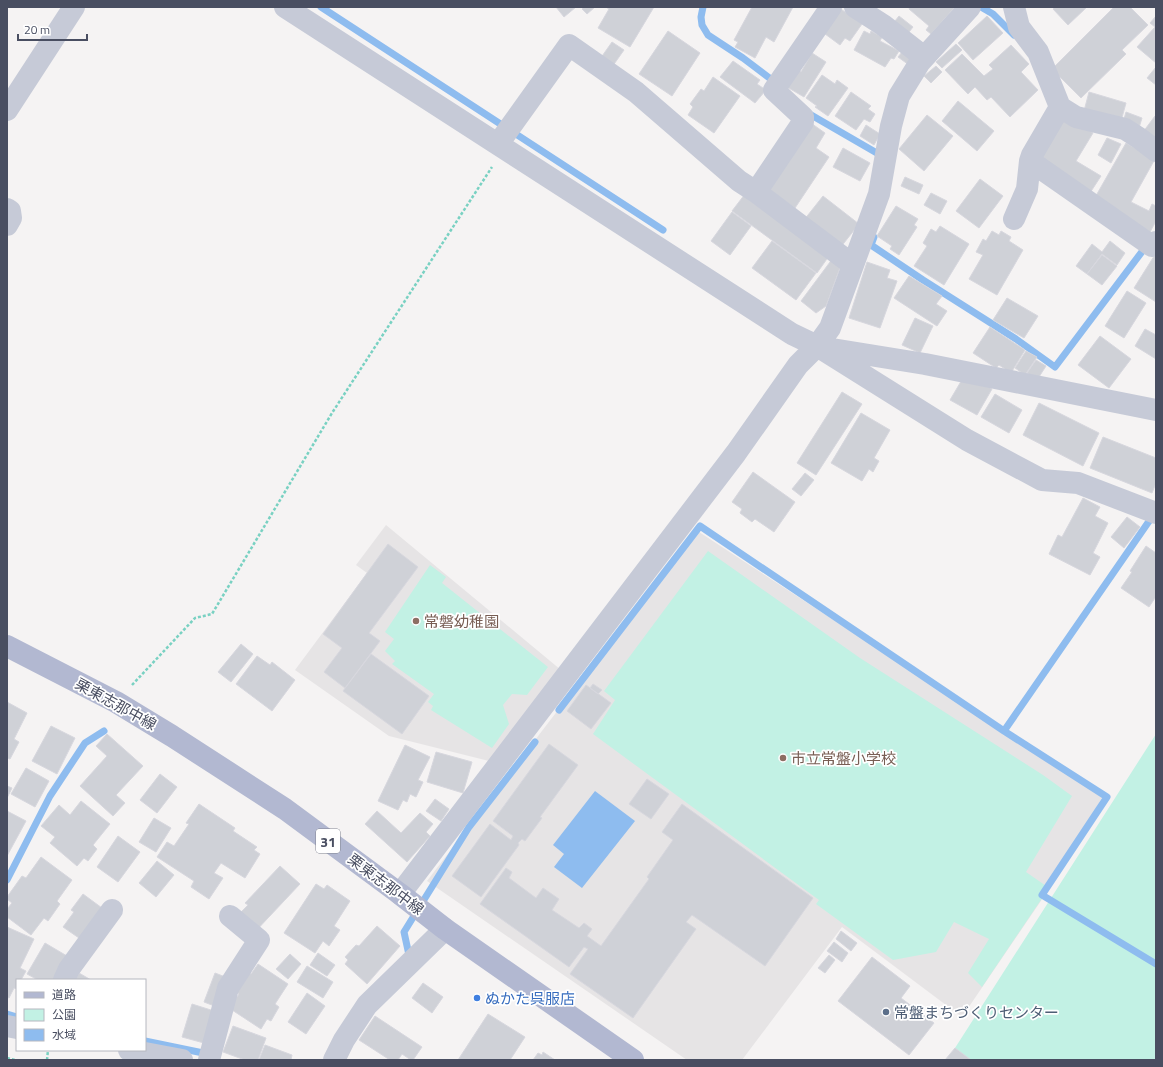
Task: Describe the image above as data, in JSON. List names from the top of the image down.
{
  "streets": {
    "main road": ["栗東志那中線", "31"]
  },
  "places": [
    "常磐幼稚園",
    "市立常盤小学校",
    "ぬかた呉服店",
    "常盤まちづくりセンター"
  ],
  "legend": ["道路", "公園", "水域"],
  "scale_bar": "20 m"
}
